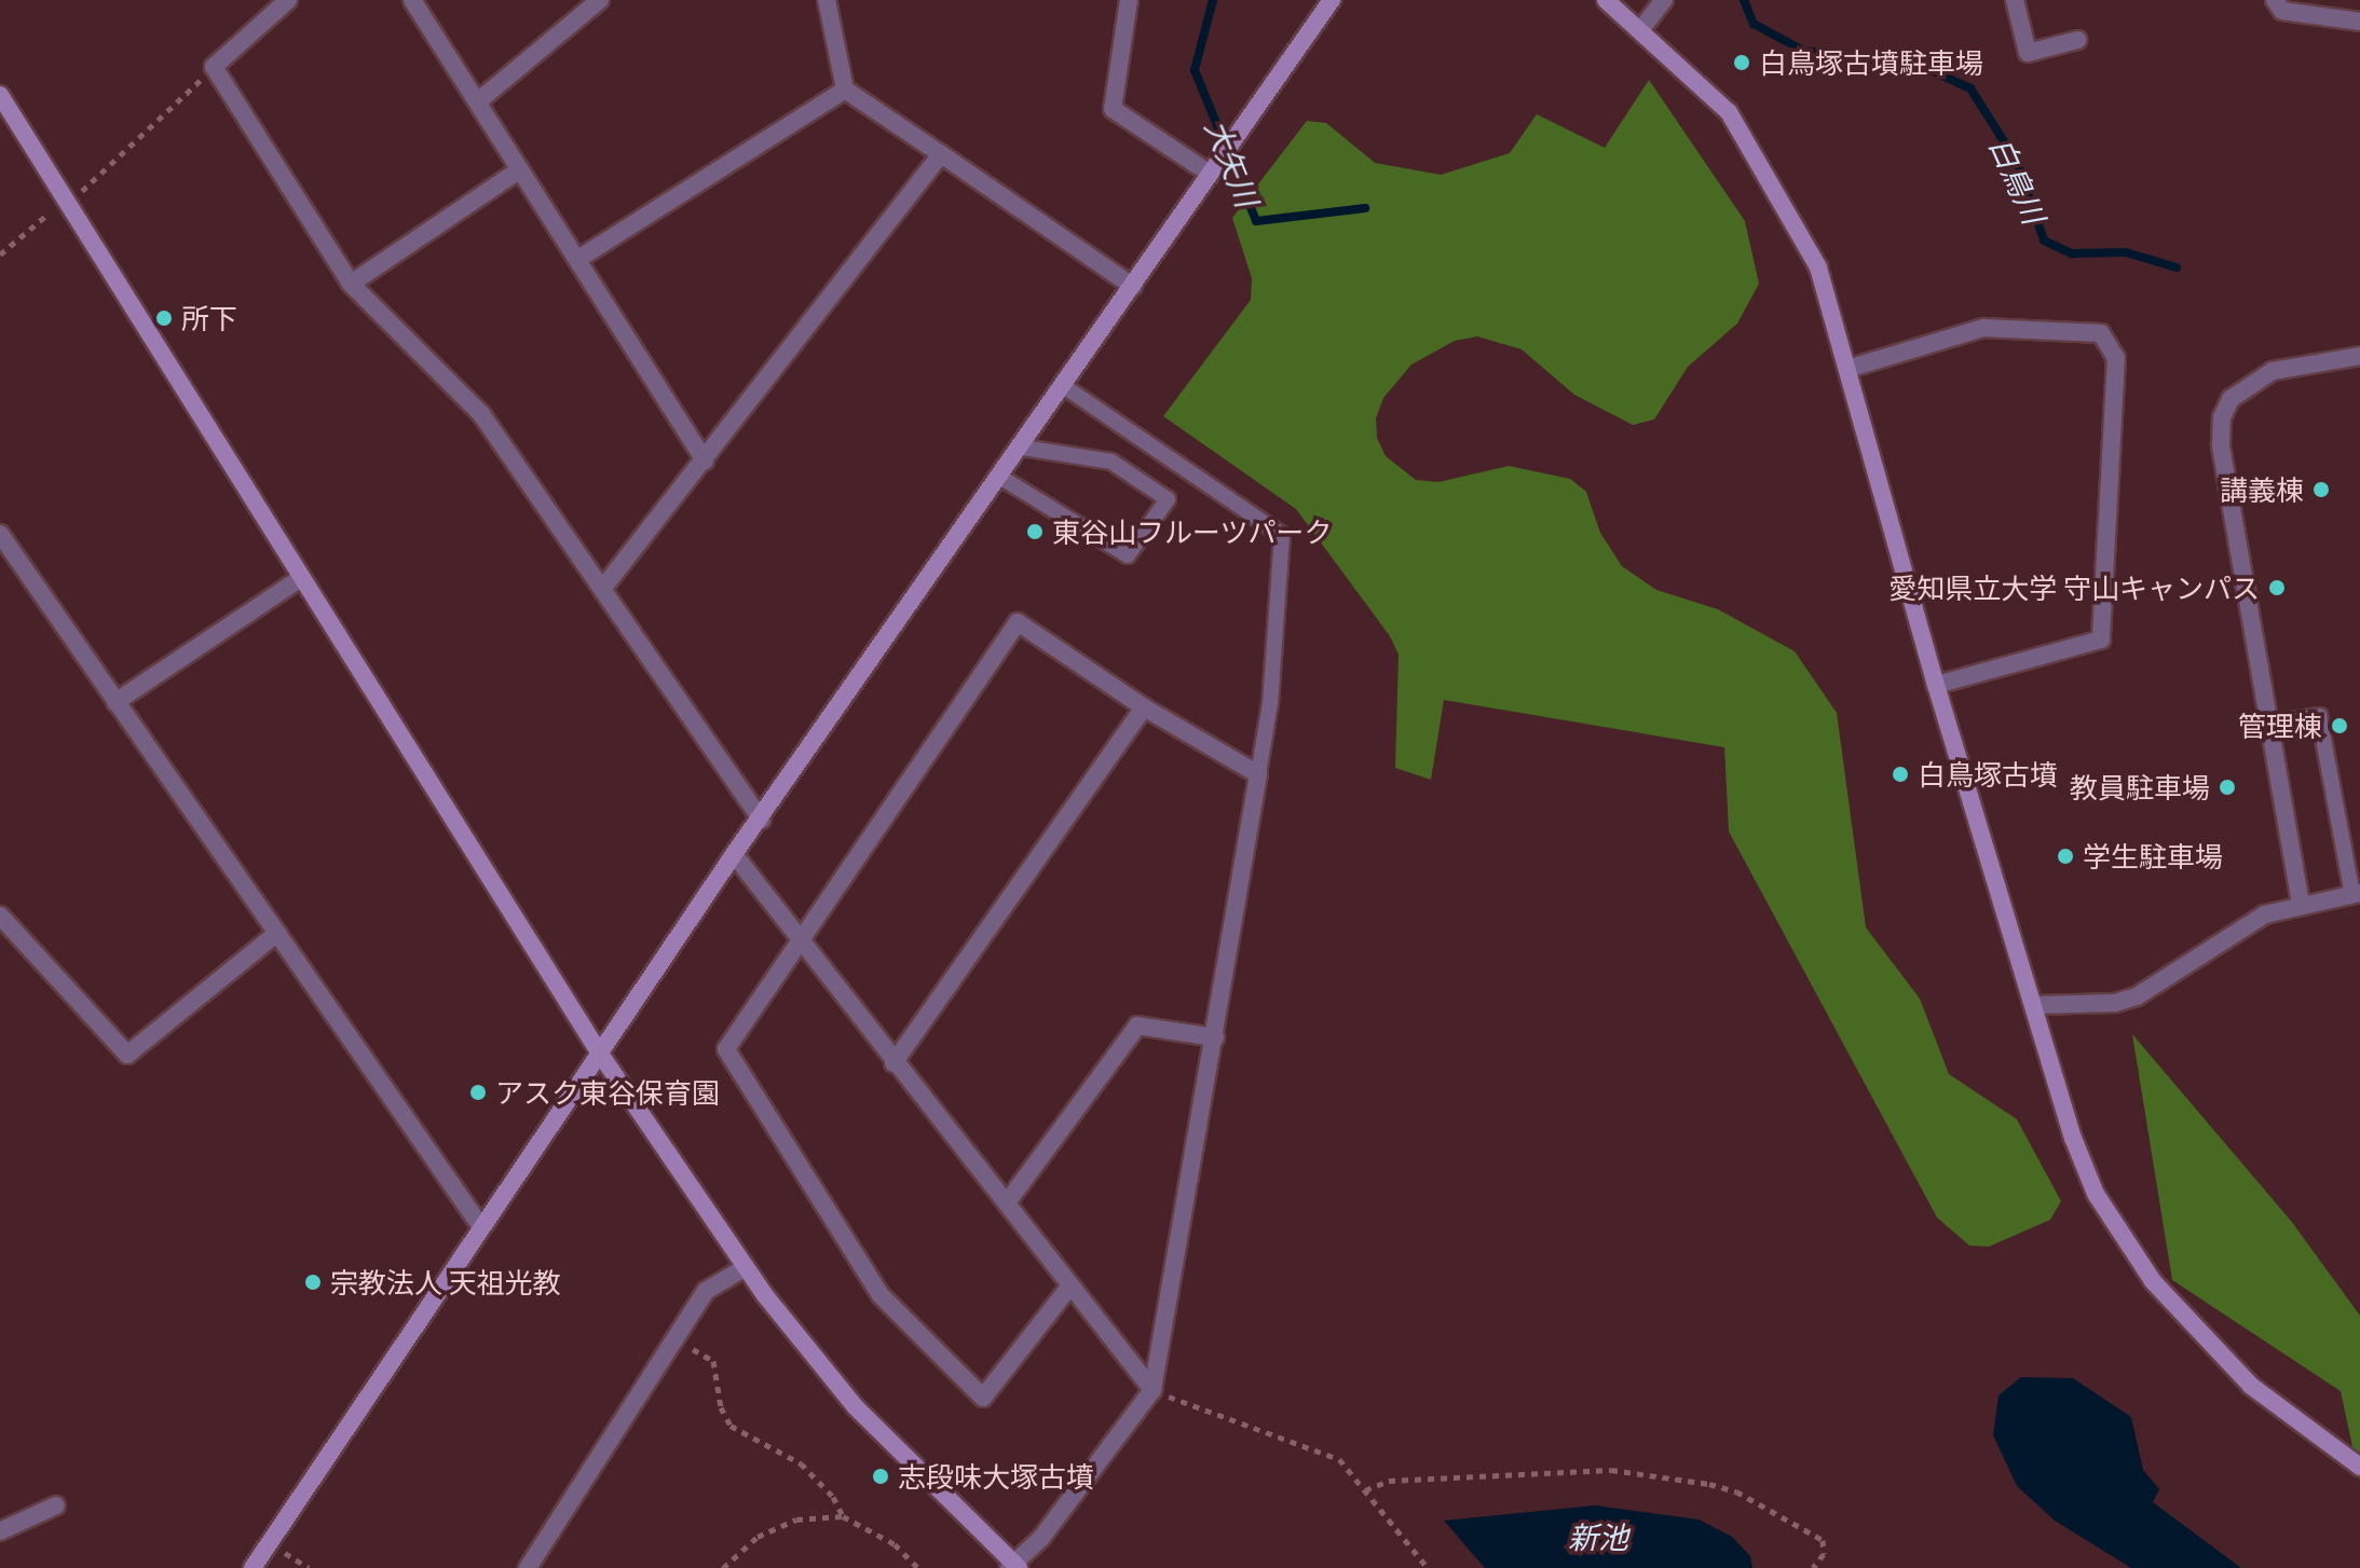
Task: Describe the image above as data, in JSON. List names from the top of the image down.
{
  "water": ["大矢川", "白鳥川", "新池"],
  "places": [
    "白鳥塚古墳駐車場",
    "所下",
    "講義棟",
    "東谷山フルーツパーク",
    "愛知県立大学 守山キャンパス",
    "管理棟",
    "白鳥塚古墳",
    "教員駐車場",
    "学生駐車場",
    "アスク東谷保育園",
    "宗教法人 天祖光教",
    "志段味大塚古墳"
  ]
}
